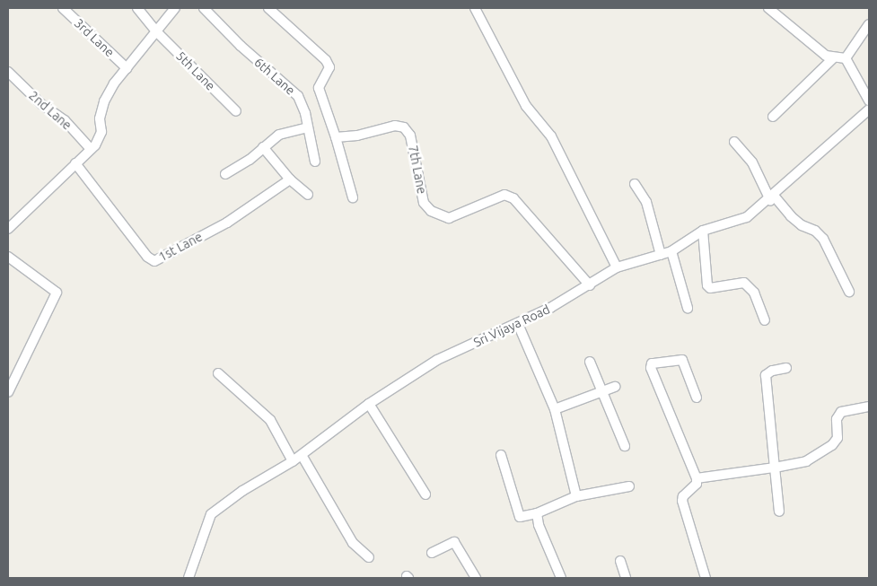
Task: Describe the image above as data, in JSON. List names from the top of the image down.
{
  "streets": {
    "street": [
      "3rd Lane",
      "5th Lane",
      "6th Lane",
      "2nd Lane",
      "7th Lane",
      "1st Lane",
      "Sri Vijaya Road"
    ]
  },
  "crossings": [
    ["7th Lane", "Sri Vijaya Road"]
  ]
}
